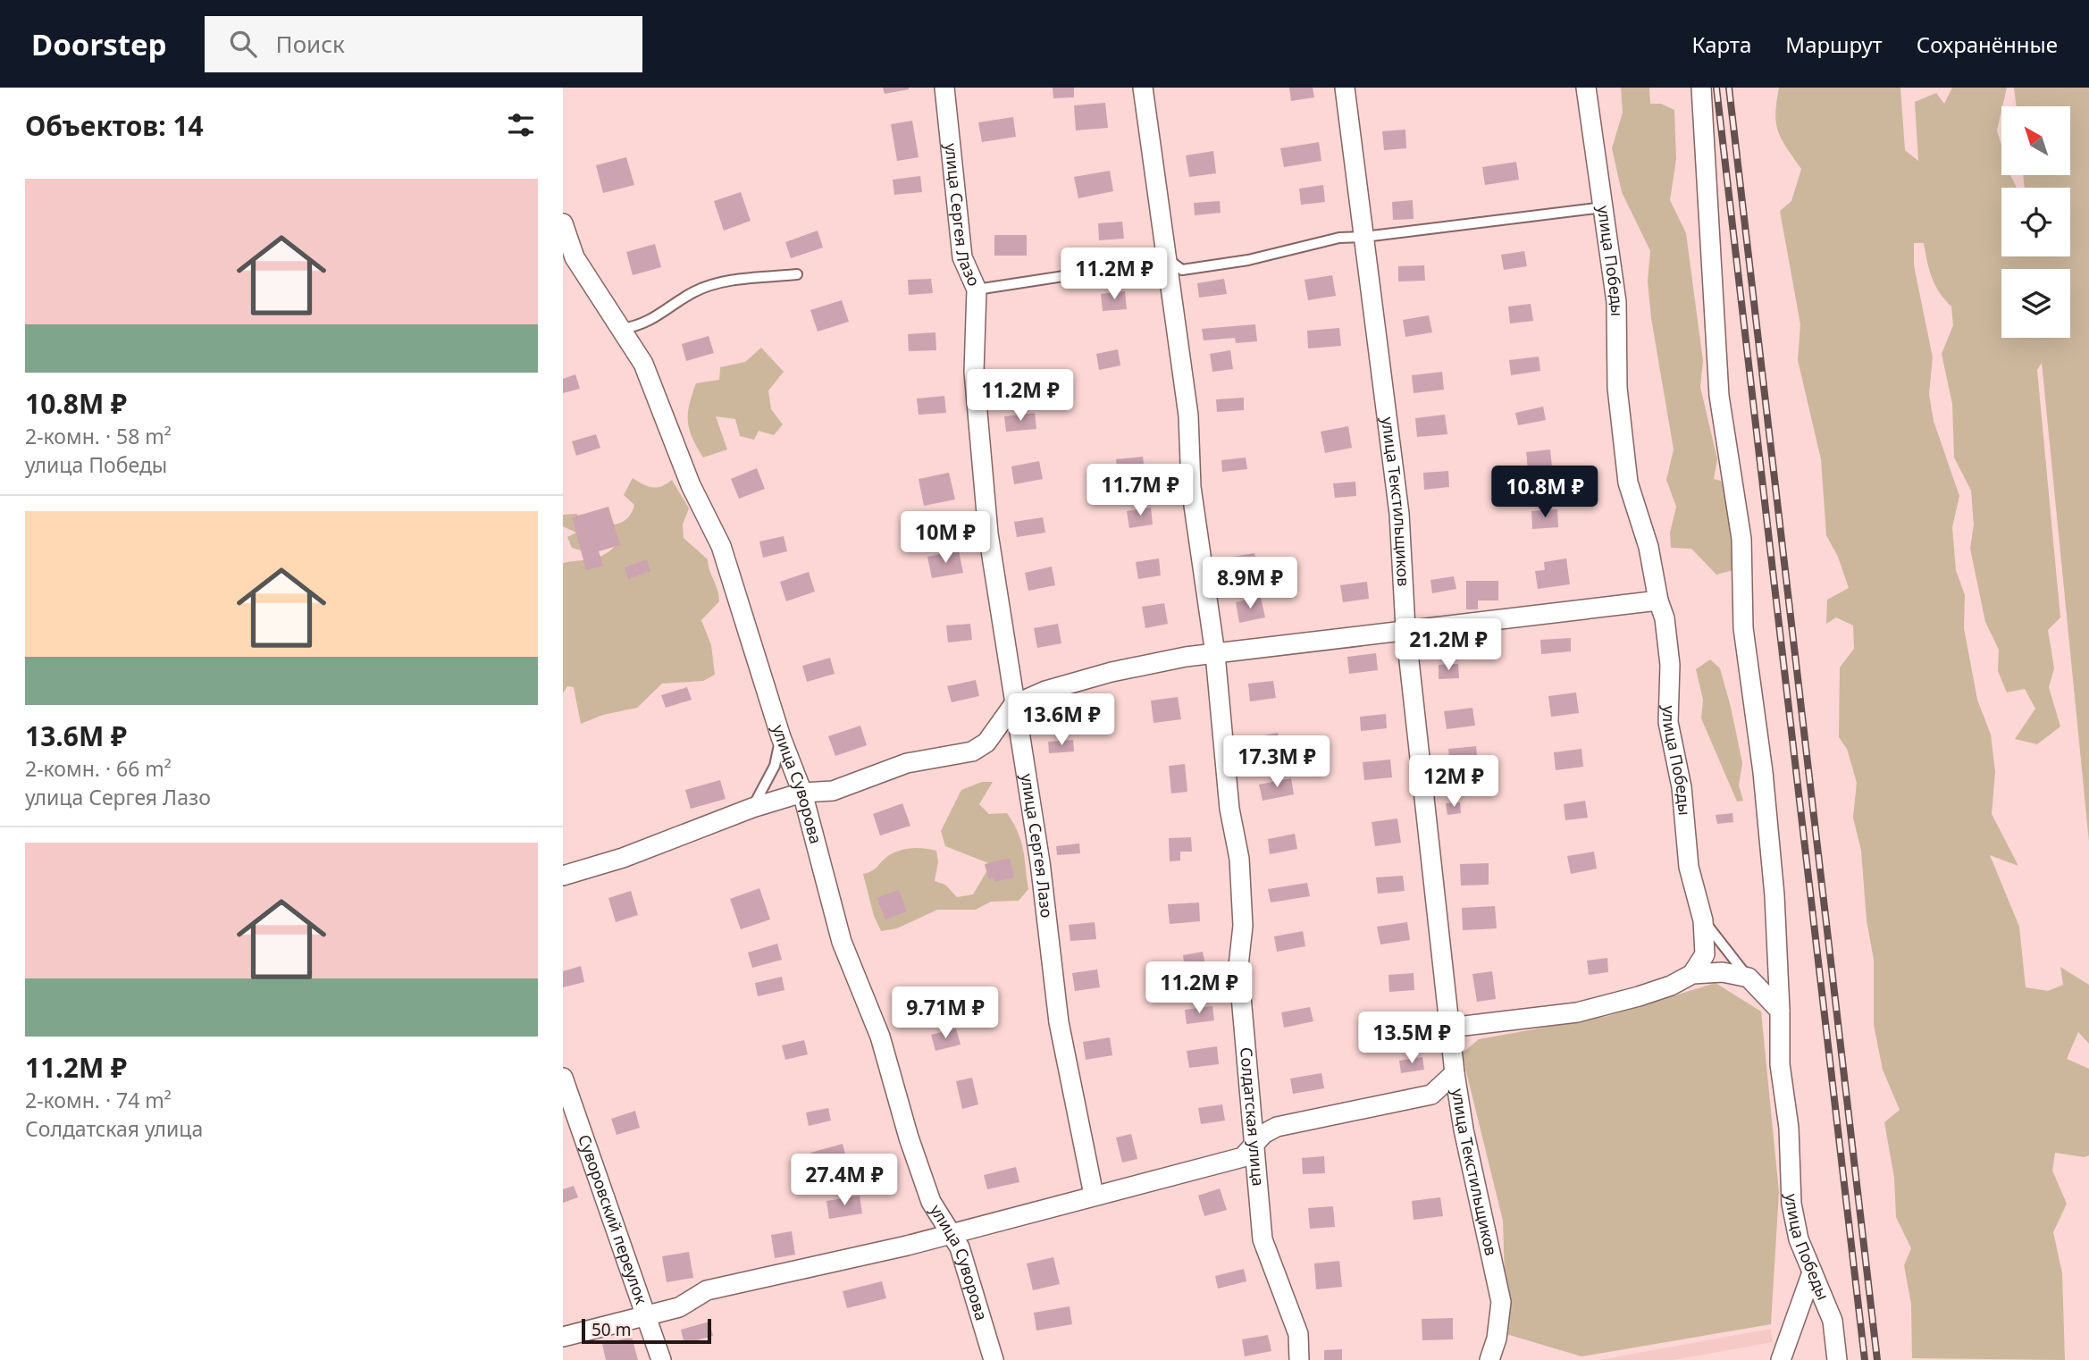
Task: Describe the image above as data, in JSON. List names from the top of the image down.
{
  "streets": {
    "street": [
      "улица Сергея Лазо",
      "улица Победы",
      "улица Текстильщиков",
      "улица Суворова",
      "Солдатская улица",
      "Суворовский переулок"
    ]
  },
  "scale_bar": "50 m",
  "north": "top left",
  "page": {
    "header": "Doorstep",
    "search": "Поиск",
    "nav": ["Карта", "Маршрут", "Сохранённые"],
    "heading": "Объектов: 14",
    "list": [
      {
        "name": "10.8M ₽",
        "note": "2-комн. · 58 m² · улица Победы"
      },
      {
        "name": "13.6M ₽",
        "note": "2-комн. · 66 m² · улица Сергея Лазо"
      },
      {
        "name": "11.2M ₽",
        "note": "2-комн. · 74 m² · Солдатская улица"
      }
    ],
    "price": [
      "11.2M ₽",
      "11.2M ₽",
      "11.7M ₽",
      "10.8M ₽",
      "10M ₽",
      "8.9M ₽",
      "21.2M ₽",
      "13.6M ₽",
      "17.3M ₽",
      "12M ₽",
      "11.2M ₽",
      "9.71M ₽",
      "13.5M ₽",
      "27.4M ₽"
    ],
    "scale": "50 m"
  }
}
